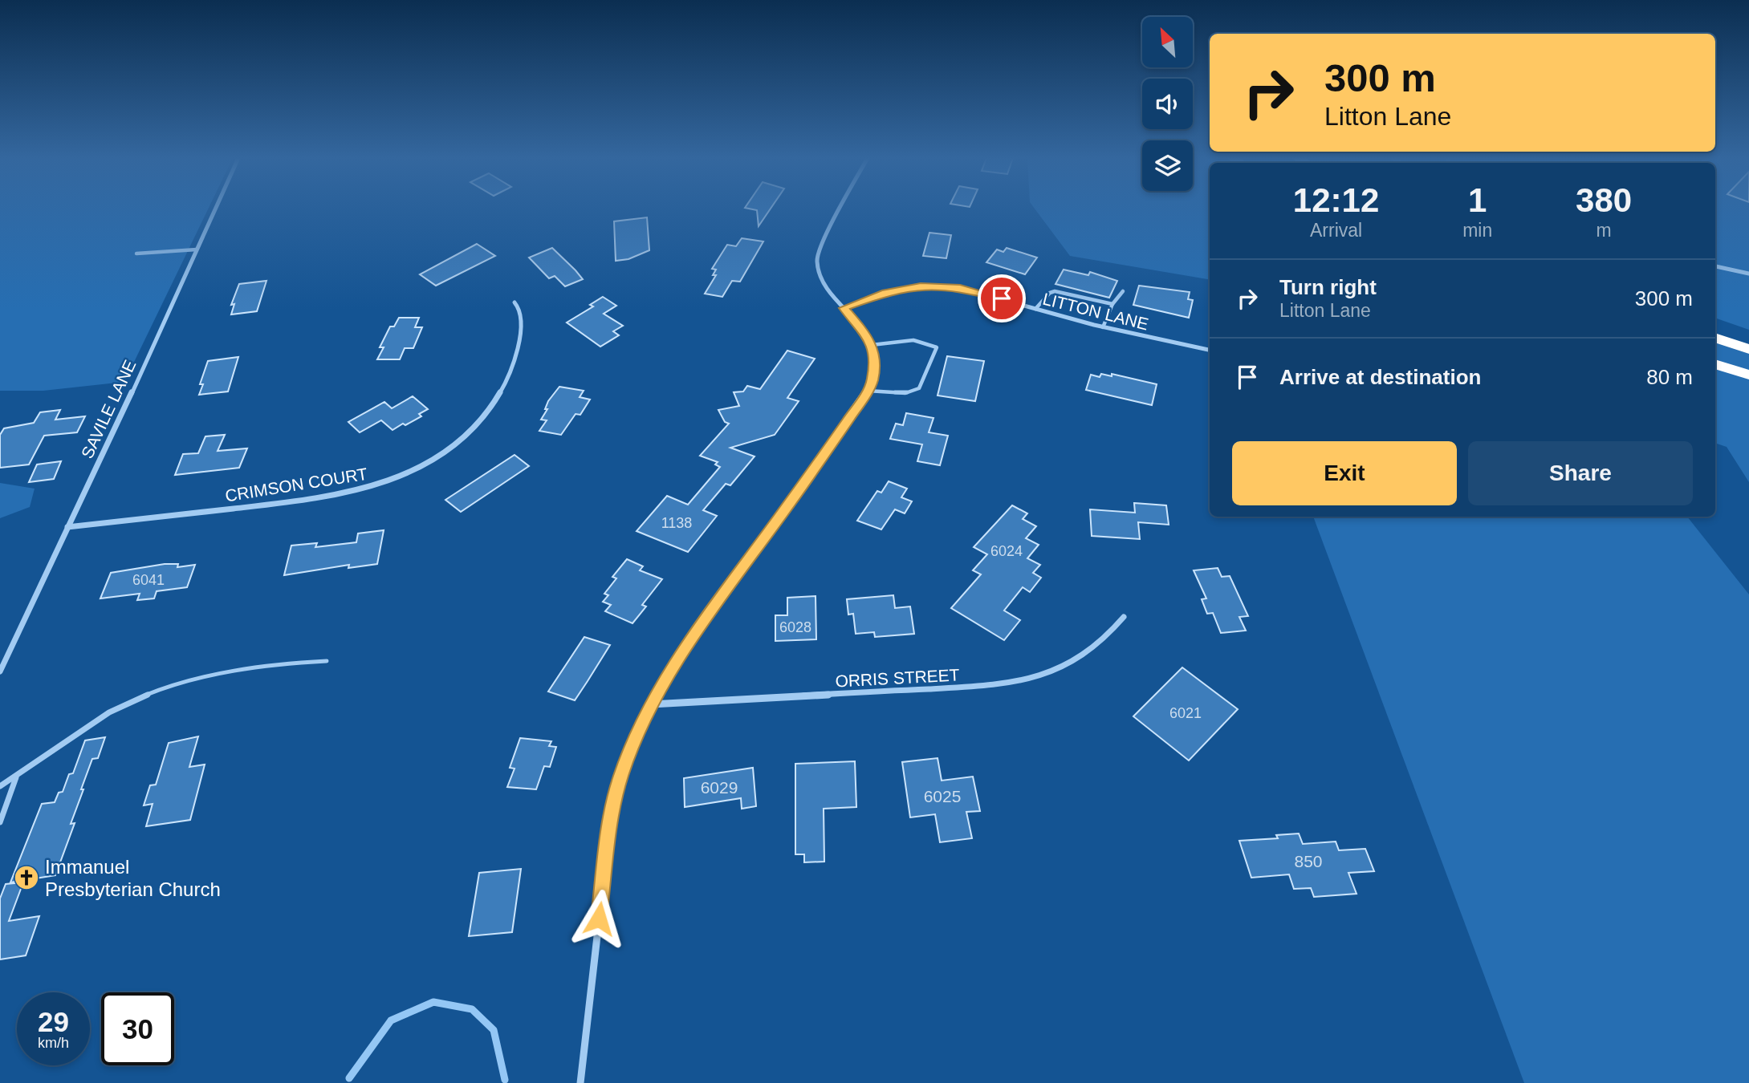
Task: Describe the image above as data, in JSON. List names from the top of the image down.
{
  "streets": {
    "street": [
      "LITTON LANE",
      "SAVILE LANE",
      "CRIMSON COURT",
      "ORRIS STREET"
    ]
  },
  "crossings": [
    ["SAVILE LANE", "CRIMSON COURT"]
  ],
  "places": {
    "church": ["Immanuel Presbyterian Church"]
  },
  "house_numbers": [
    "1138",
    "6024",
    "6041",
    "6028",
    "6021",
    "6029",
    "6025",
    "850"
  ],
  "north": "top left",
  "page": {
    "turn": ["300 m", "Litton Lane"],
    "eta": [
      "12:12",
      "Arrival",
      "1",
      "min",
      "380",
      "m"
    ],
    "list": [
      {
        "name": "Turn right",
        "note": "Litton Lane",
        "value": "300 m"
      },
      {
        "name": "Arrive at destination",
        "value": "80 m"
      }
    ],
    "buttons": ["Exit", "Share"],
    "speed": "29 km/h",
    "limit": "30"
  }
}
